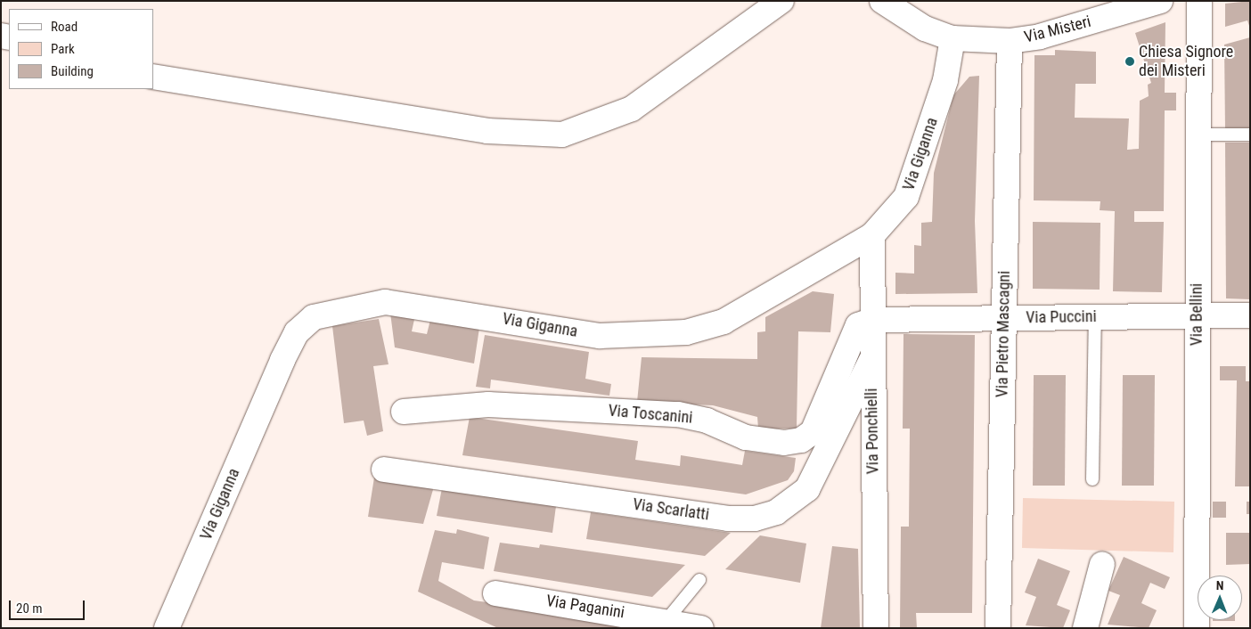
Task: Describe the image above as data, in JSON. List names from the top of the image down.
{
  "streets": {
    "street": [
      "Via Misteri",
      "Via Giganna",
      "Via Bellini",
      "Via Puccini",
      "Via Pietro Mascagni",
      "Via Toscanini",
      "Via Ponchielli",
      "Via Scarlatti",
      "Via Paganini"
    ]
  },
  "crossings": [
    ["Via Misteri", "Via Giganna"],
    ["Via Misteri", "Via Pietro Mascagni"],
    ["Via Giganna", "Via Ponchielli"],
    ["Via Bellini", "Via Puccini"],
    ["Via Puccini", "Via Pietro Mascagni"],
    ["Via Puccini", "Via Toscanini"],
    ["Via Puccini", "Via Ponchielli"],
    ["Via Toscanini", "Via Ponchielli"],
    ["Via Ponchielli", "Via Scarlatti"]
  ],
  "places": ["Chiesa Signore dei Misteri"],
  "legend": ["Road", "Park", "Building"],
  "scale_bar": "20 m",
  "north": "top"
}
